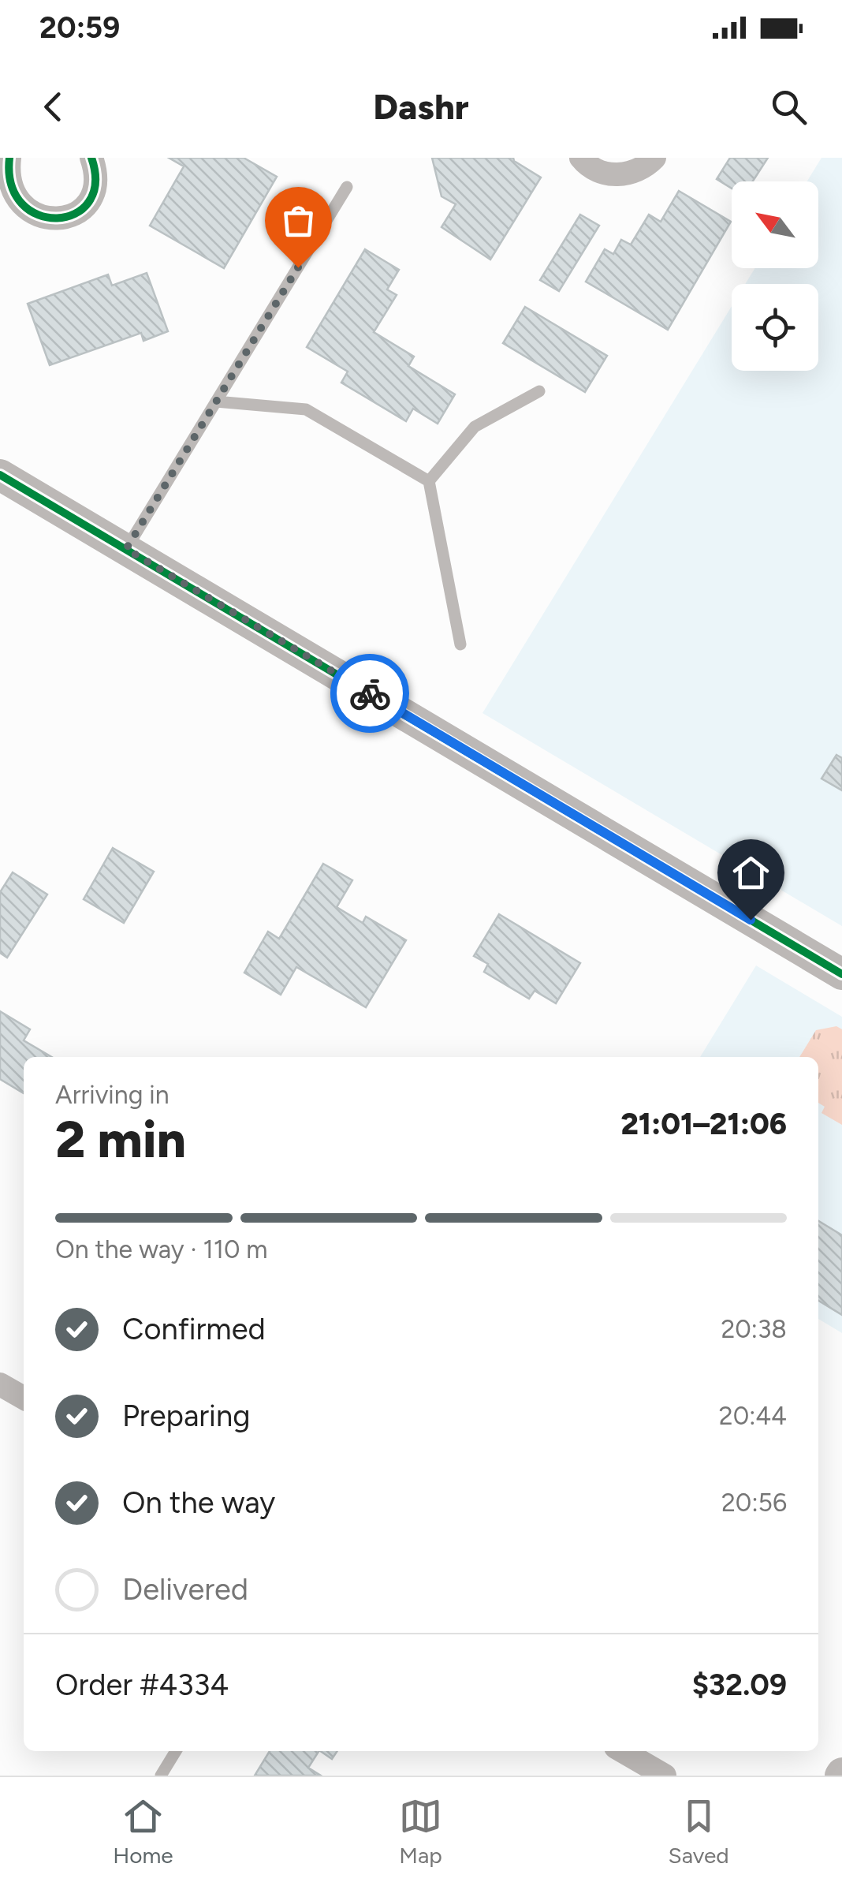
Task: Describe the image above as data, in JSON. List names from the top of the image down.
{
  "north": "top left",
  "page": {
    "status": "20:59",
    "header": "Dashr",
    "heading": ["2 min", "Arriving in", "21:01–21:06"],
    "panel": ["Order #4334", "$32.09"],
    "bar": "On the way · 110 m",
    "list": [
      ["Confirmed", "20:38"],
      ["Preparing", "20:44"],
      ["On the way", "20:56"],
      "Delivered"
    ],
    "tabs": ["Home", "Map", "Saved"]
  }
}
